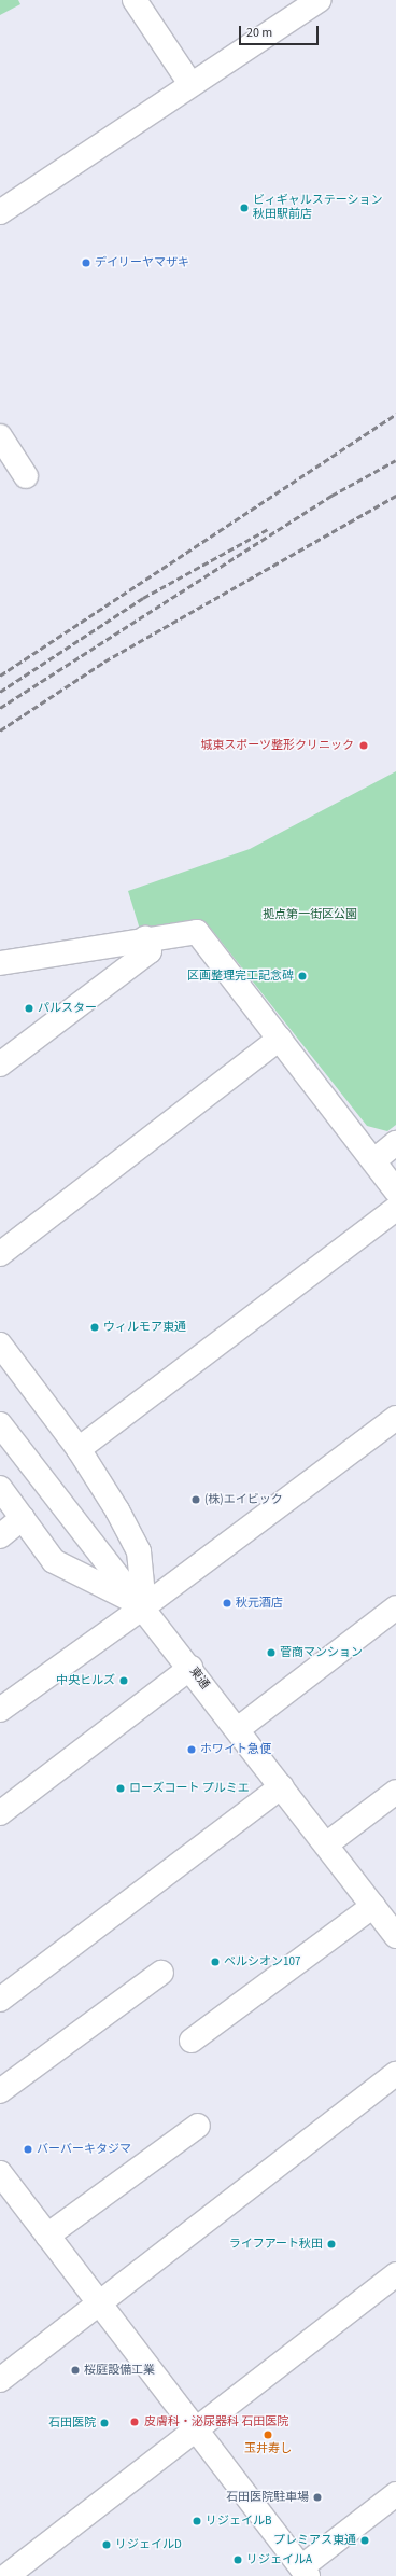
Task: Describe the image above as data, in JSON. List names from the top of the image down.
{
  "streets": {
    "street": ["東通"]
  },
  "parks": ["拠点第一街区公園"],
  "places": [
    "ビィギャルステーション 秋田駅前店",
    "デイリーヤマザキ",
    "城東スポーツ整形クリニック",
    "区画整理完工記念碑",
    "パルスター",
    "ウィルモア東通",
    "(株)エイビック",
    "秋元酒店",
    "菅商マンション",
    "中央ヒルズ",
    "ホワイト急便",
    "ローズコート プルミエ",
    "ベルシオン107",
    "バーバーキタジマ",
    "ライフアート秋田",
    "桜庭設備工業",
    "皮膚科・泌尿器科 石田医院",
    "石田医院",
    "玉井寿し",
    "石田医院駐車場",
    "リジェイルB",
    "プレミアス東通",
    "リジェイルD",
    "リジェイルA"
  ],
  "scale_bar": "20 m"
}
